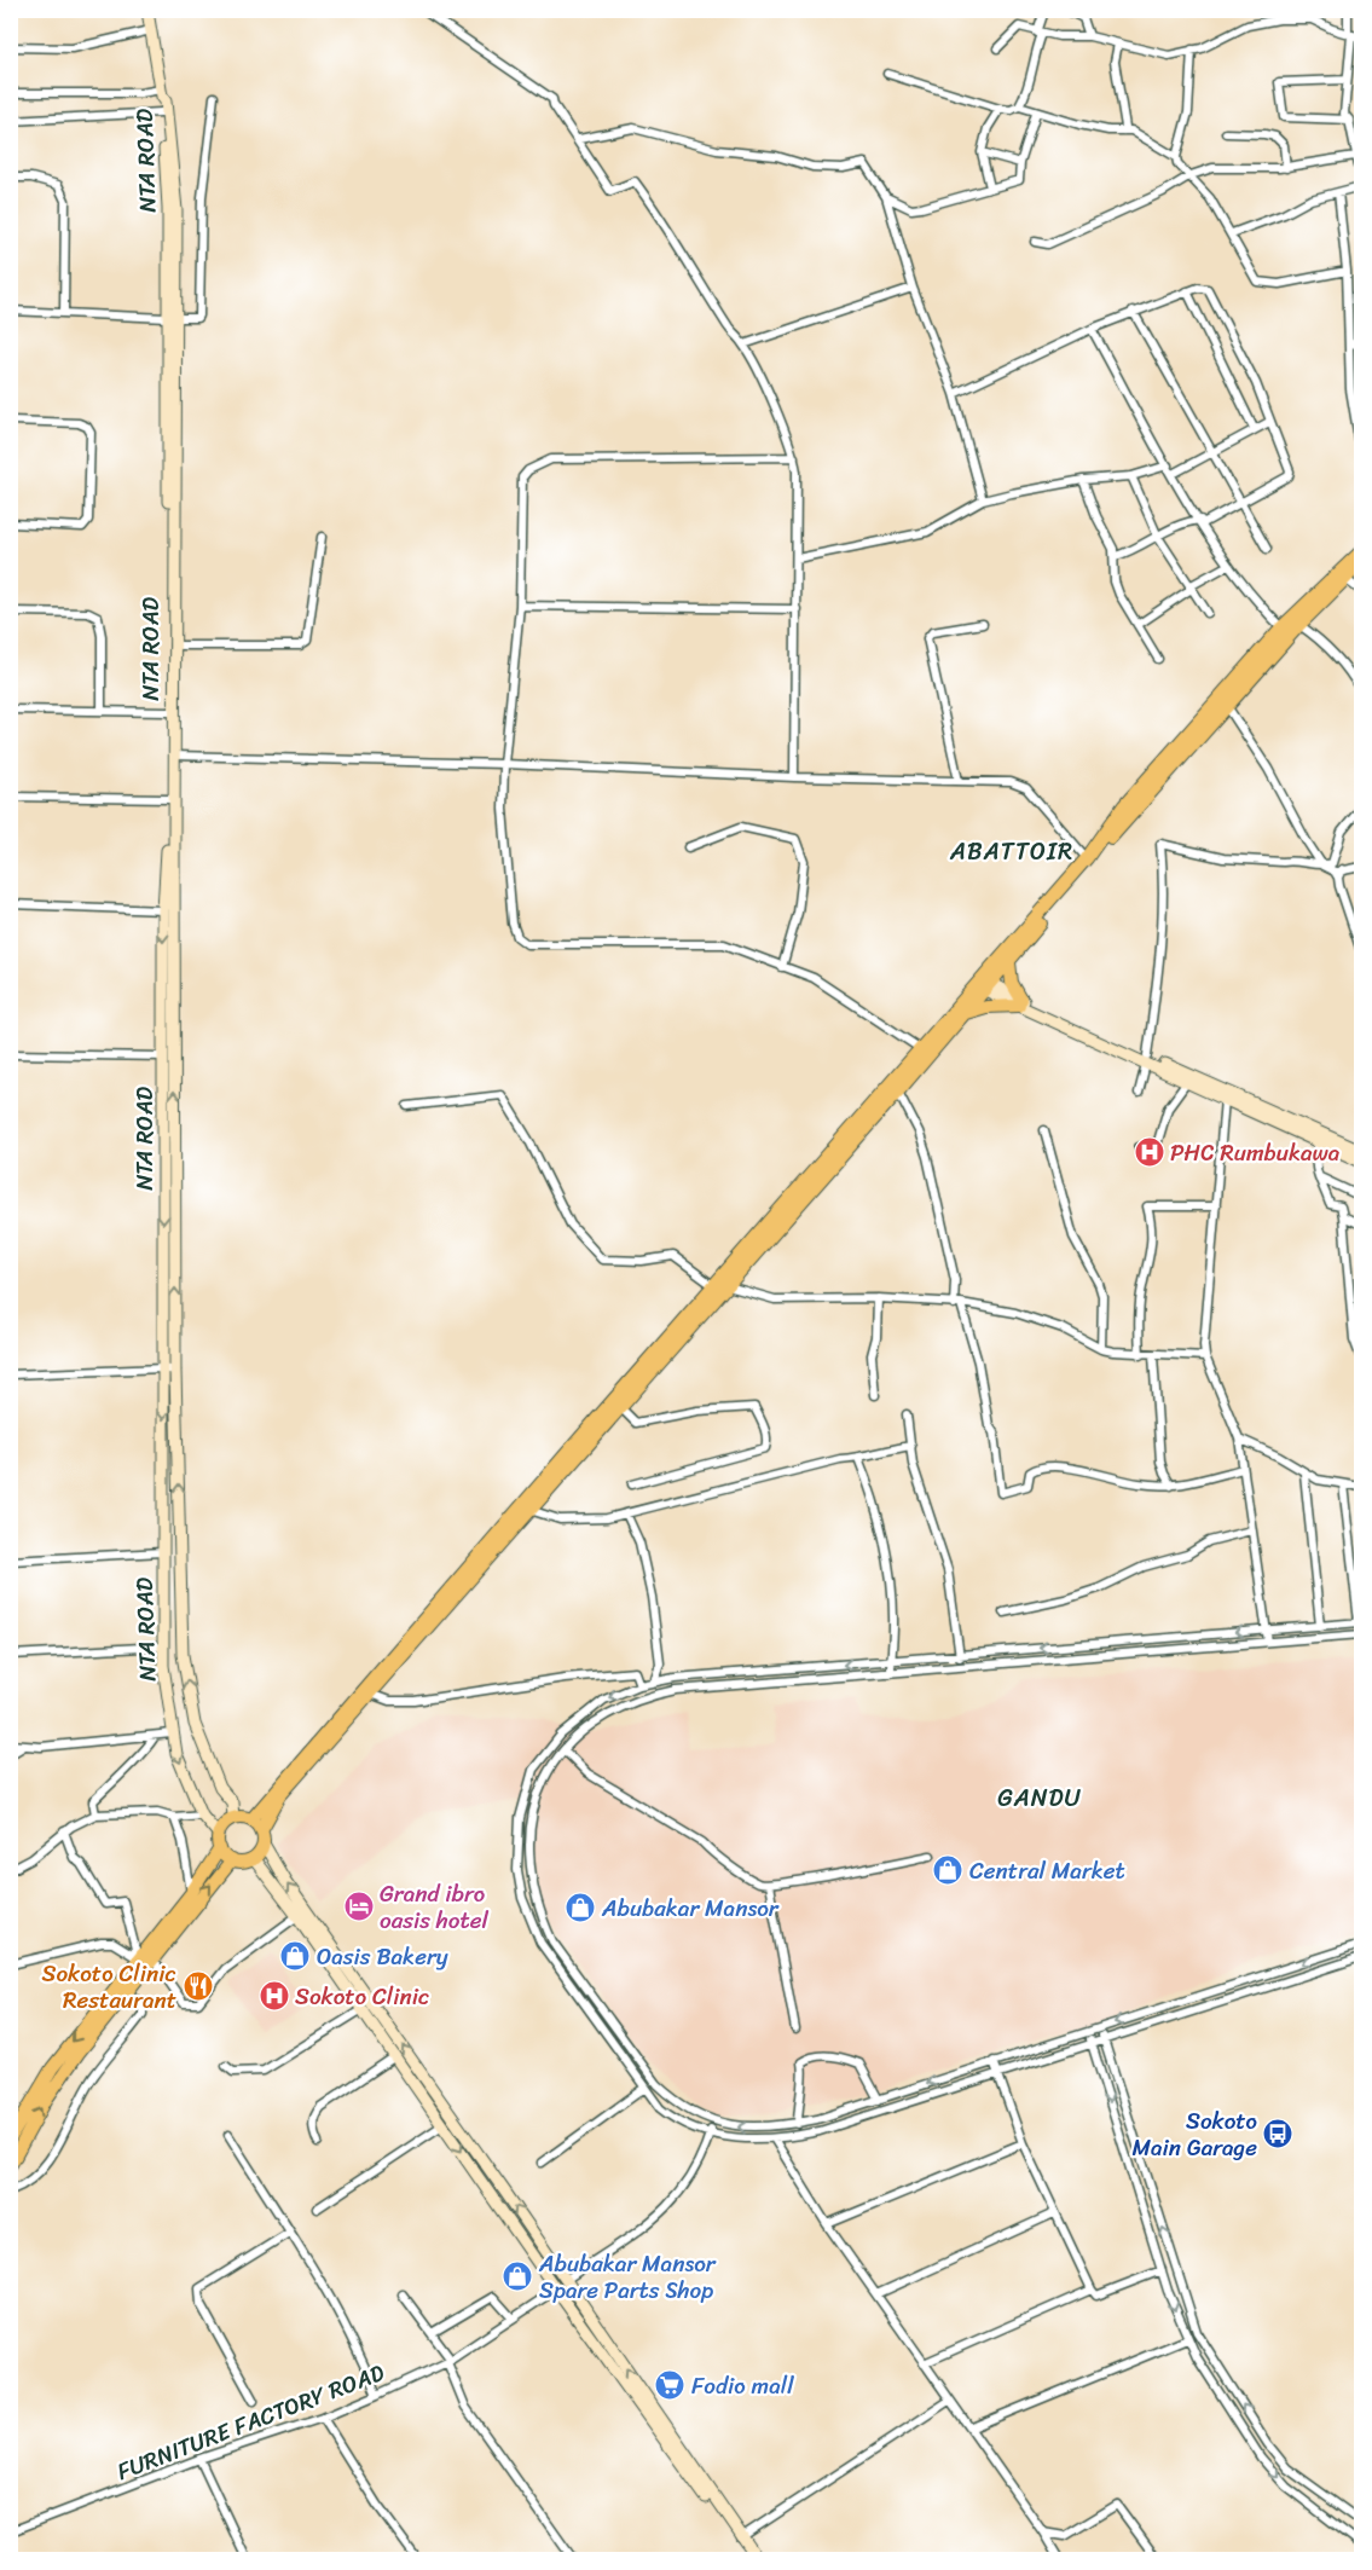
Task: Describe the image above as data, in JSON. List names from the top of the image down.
{
  "streets": {
    "main road": ["NTA ROAD"],
    "street": ["FURNITURE FACTORY ROAD"]
  },
  "districts": ["ABATTOIR", "GANDU"],
  "places": {
    "hospital": ["PHC Rumbukawa", "Sokoto Clinic"],
    "shop": [
      "Central Market",
      "Abubakar Mansor",
      "Oasis Bakery",
      "Abubakar Mansor Spare Parts Shop"
    ],
    "hotel": ["Grand ibro oasis hotel"],
    "restaurant": ["Sokoto Clinic Restaurant"],
    "bus stop": ["Sokoto Main Garage"],
    "supermarket": ["Fodio mall"]
  }
}
